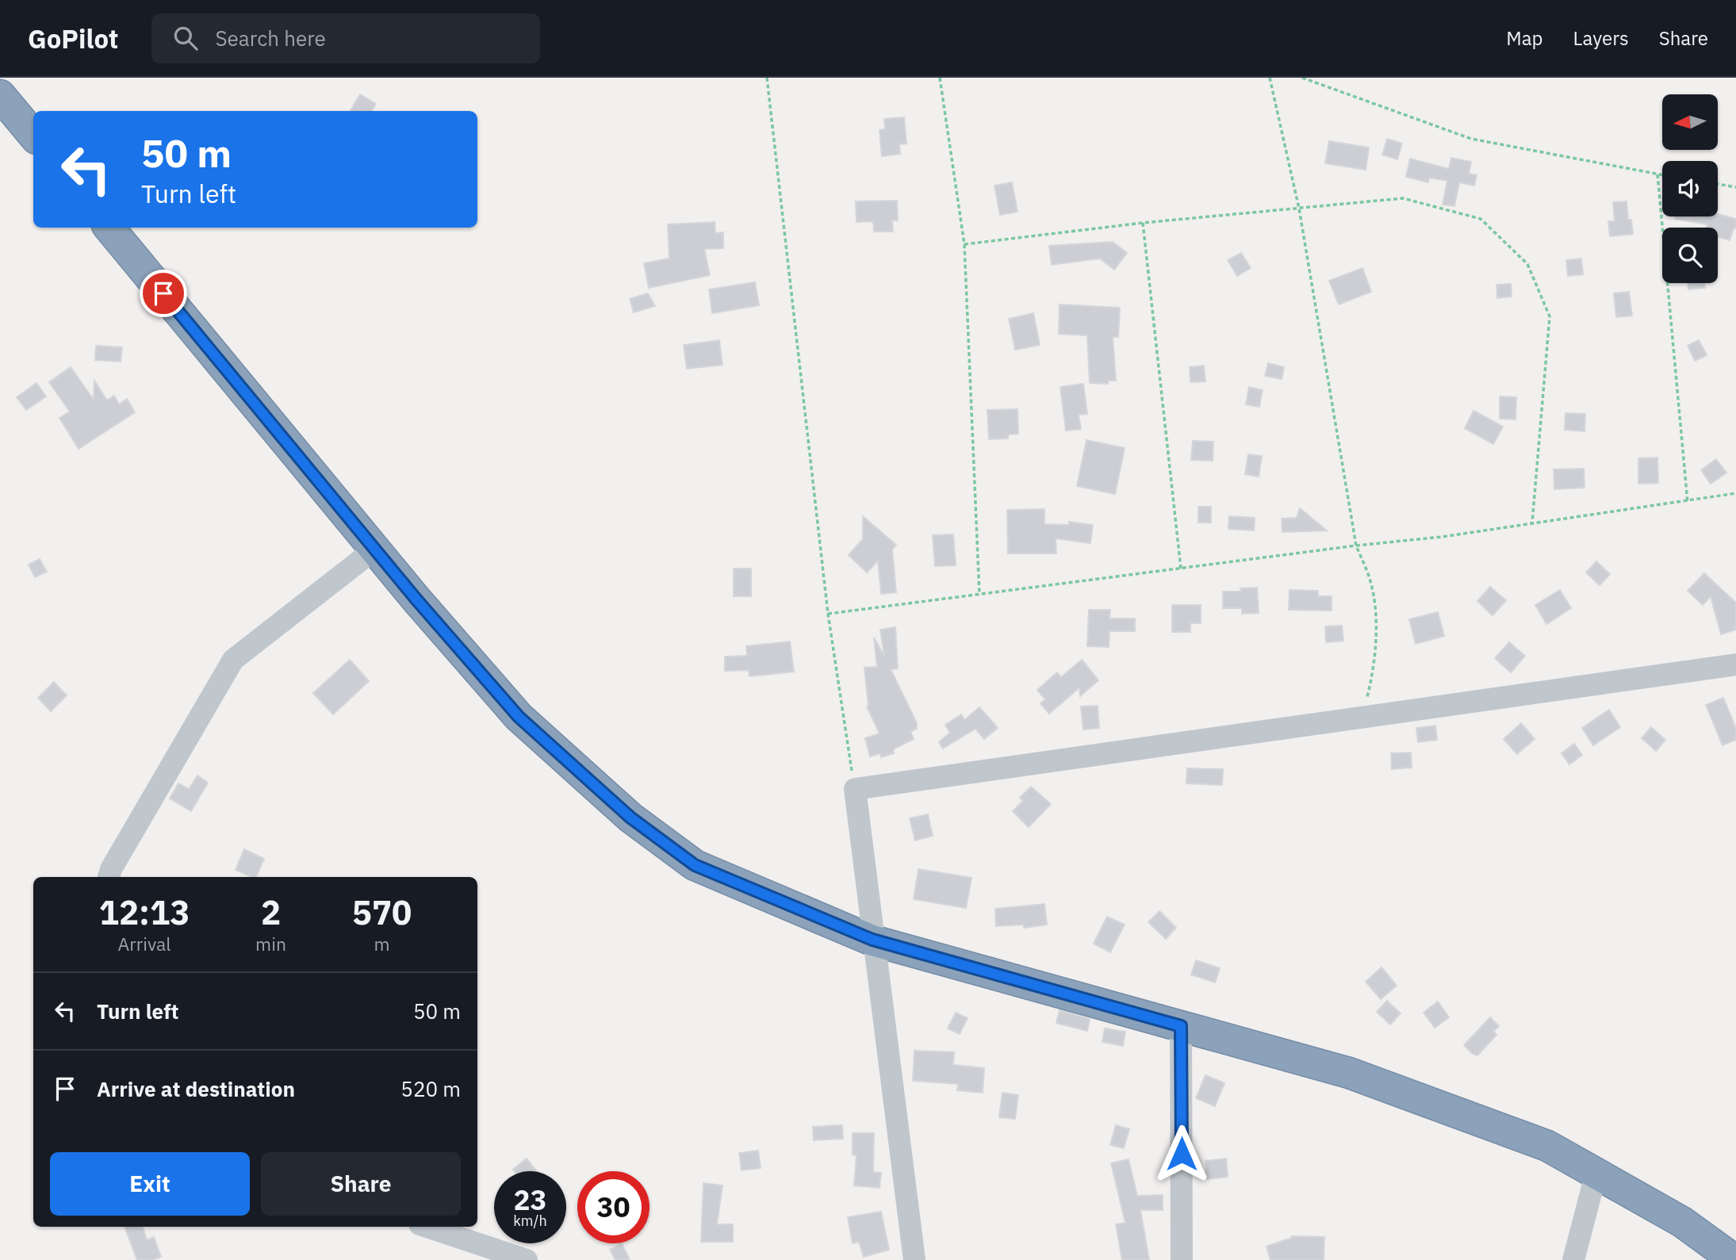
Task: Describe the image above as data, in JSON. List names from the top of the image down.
{
  "north": "left",
  "page": {
    "header": "GoPilot",
    "search": "Search here",
    "nav": ["Map", "Layers", "Share"],
    "turn": ["50 m", "Turn left"],
    "eta": [
      "12:13",
      "Arrival",
      "2",
      "min",
      "570",
      "m"
    ],
    "list": [
      {
        "name": "Turn left",
        "value": "50 m"
      },
      {
        "name": "Arrive at destination",
        "value": "520 m"
      }
    ],
    "buttons": ["Exit", "Share"],
    "speed": "23 km/h",
    "limit": "30"
  }
}
